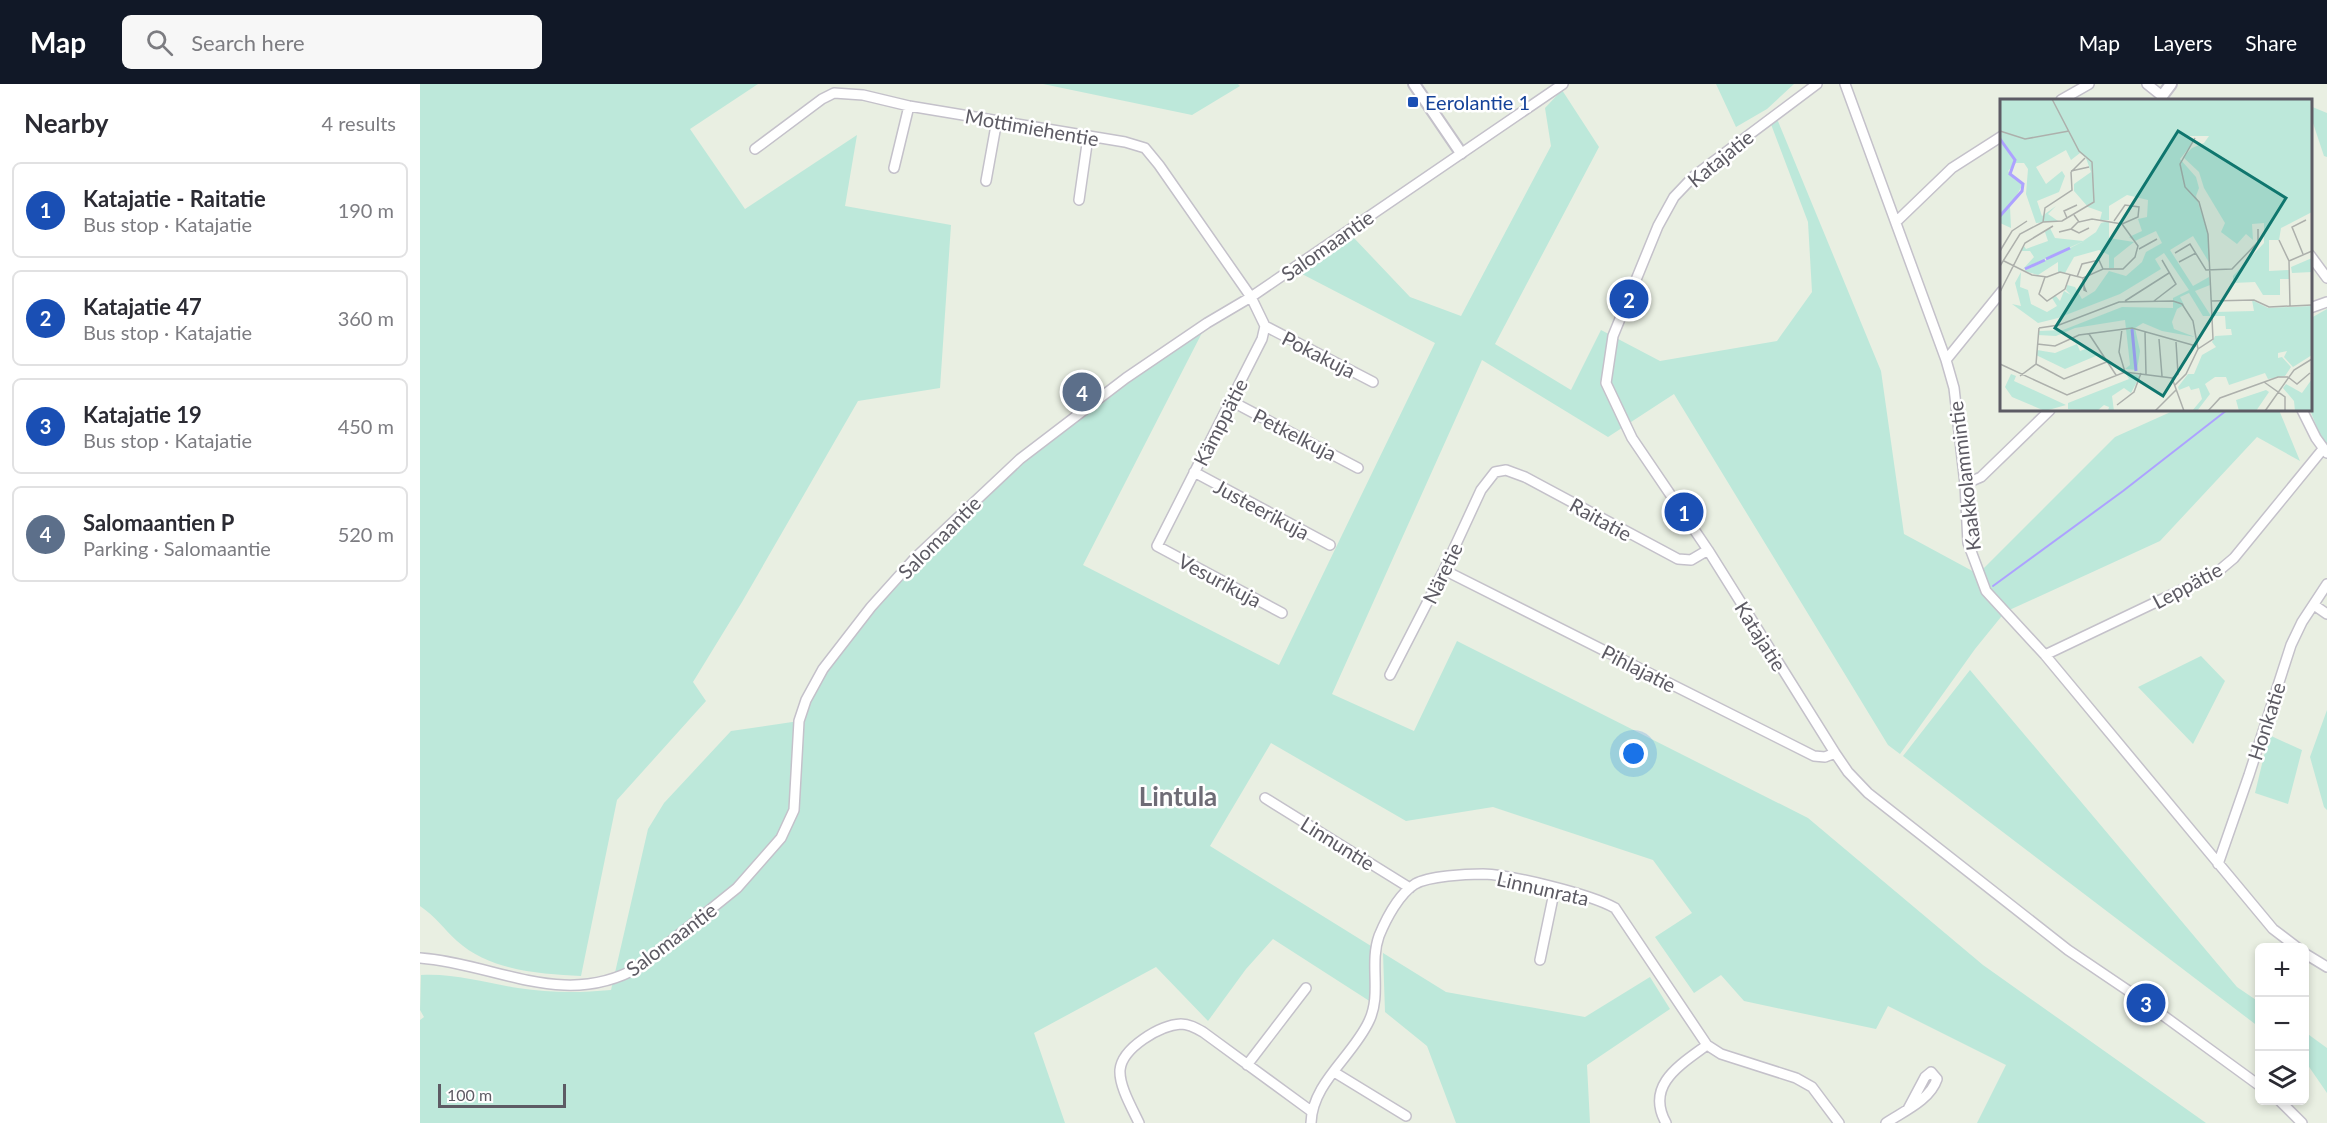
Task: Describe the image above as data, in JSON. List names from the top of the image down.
{
  "streets": {
    "street": [
      "Mottimiehentie",
      "Katajatie",
      "Salomaantie",
      "Pokakuja",
      "Kämppätie",
      "Petkelkuja",
      "Kaakkolammintie",
      "Justeerikuja",
      "Raitatie",
      "Näretie",
      "Vesurikuja",
      "Leppätie",
      "Pihlajatie",
      "Honkatie",
      "Linnuntie",
      "Linnunrata"
    ]
  },
  "crossings": [
    ["Mottimiehentie", "Salomaantie"],
    ["Katajatie", "Raitatie"],
    ["Katajatie", "Pihlajatie"],
    ["Pokakuja", "Kämppätie"],
    ["Kämppätie", "Petkelkuja"],
    ["Kämppätie", "Justeerikuja"],
    ["Kämppätie", "Vesurikuja"],
    ["Kaakkolammintie", "Leppätie"],
    ["Kaakkolammintie", "Honkatie"],
    ["Raitatie", "Näretie"],
    ["Näretie", "Pihlajatie"],
    ["Linnuntie", "Linnunrata"]
  ],
  "districts": ["Lintula"],
  "places": {
    "transit": ["Eerolantie 1"]
  },
  "scale_bar": "100 m",
  "page": {
    "header": "Map",
    "search": "Search here",
    "nav": ["Map", "Layers", "Share"],
    "heading": ["Nearby", "4 results"],
    "list": [
      {
        "mark": "1",
        "name": "Katajatie - Raitatie",
        "note": "Bus stop · Katajatie",
        "value": "190 m"
      },
      {
        "mark": "2",
        "name": "Katajatie 47",
        "note": "Bus stop · Katajatie",
        "value": "360 m"
      },
      {
        "mark": "3",
        "name": "Katajatie 19",
        "note": "Bus stop · Katajatie",
        "value": "450 m"
      },
      {
        "mark": "4",
        "name": "Salomaantien P",
        "note": "Parking · Salomaantie",
        "value": "520 m"
      }
    ],
    "pins": [
      "2",
      "4",
      "1",
      "3"
    ],
    "map_buttons": ["+", "−"],
    "scale": "100 m"
  }
}
